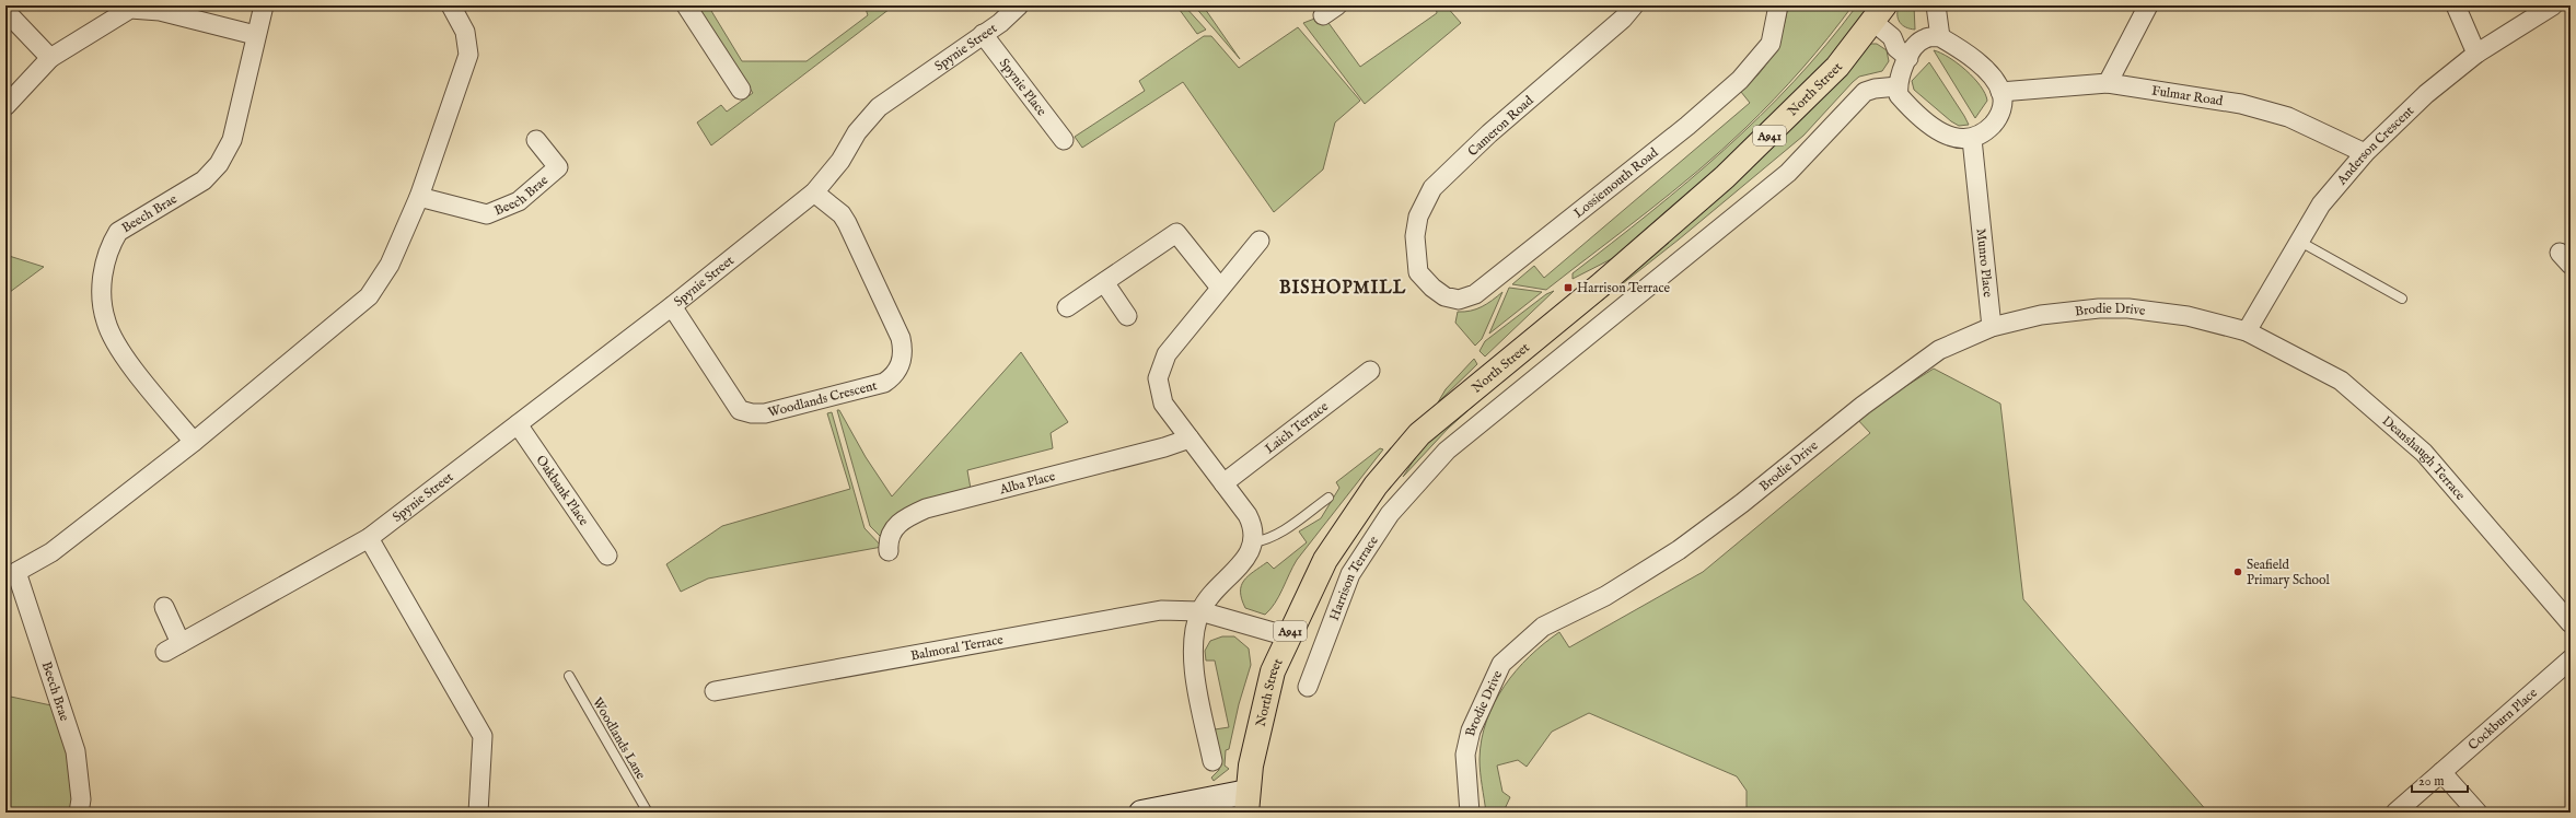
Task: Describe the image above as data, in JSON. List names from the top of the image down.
{
  "streets": {
    "main road": ["North Street", "A941"],
    "street": [
      "Spynie Street",
      "Spynie Place",
      "Fulmar Road",
      "Cameron Road",
      "Anderson Crescent",
      "Lossiemouth Road",
      "Beech Brae",
      "Munro Place",
      "Brodie Drive",
      "Woodlands Crescent",
      "Laich Terrace",
      "Deanshaugh Terrace",
      "Alba Place",
      "Oakbank Place",
      "Harrison Terrace",
      "Balmoral Terrace",
      "Cockburn Place"
    ],
    "lane": ["Woodlands Lane"]
  },
  "crossings": [
    ["Spynie Street", "Spynie Place"],
    ["Spynie Street", "Woodlands Crescent"],
    ["Spynie Street", "Oakbank Place"],
    ["North Street", "Balmoral Terrace"],
    ["Fulmar Road", "Anderson Crescent"],
    ["Fulmar Road", "Munro Place"],
    ["Fulmar Road", "Harrison Terrace"],
    ["Cameron Road", "Lossiemouth Road"],
    ["Anderson Crescent", "Brodie Drive"],
    ["Anderson Crescent", "Deanshaugh Terrace"],
    ["Munro Place", "Brodie Drive"],
    ["Munro Place", "Harrison Terrace"],
    ["Brodie Drive", "Deanshaugh Terrace"]
  ],
  "districts": ["BISHOPMILL"],
  "places": {
    "transit": ["Harrison Terrace"],
    "other": ["Seafield Primary School"]
  },
  "scale_bar": "20 m"
}
